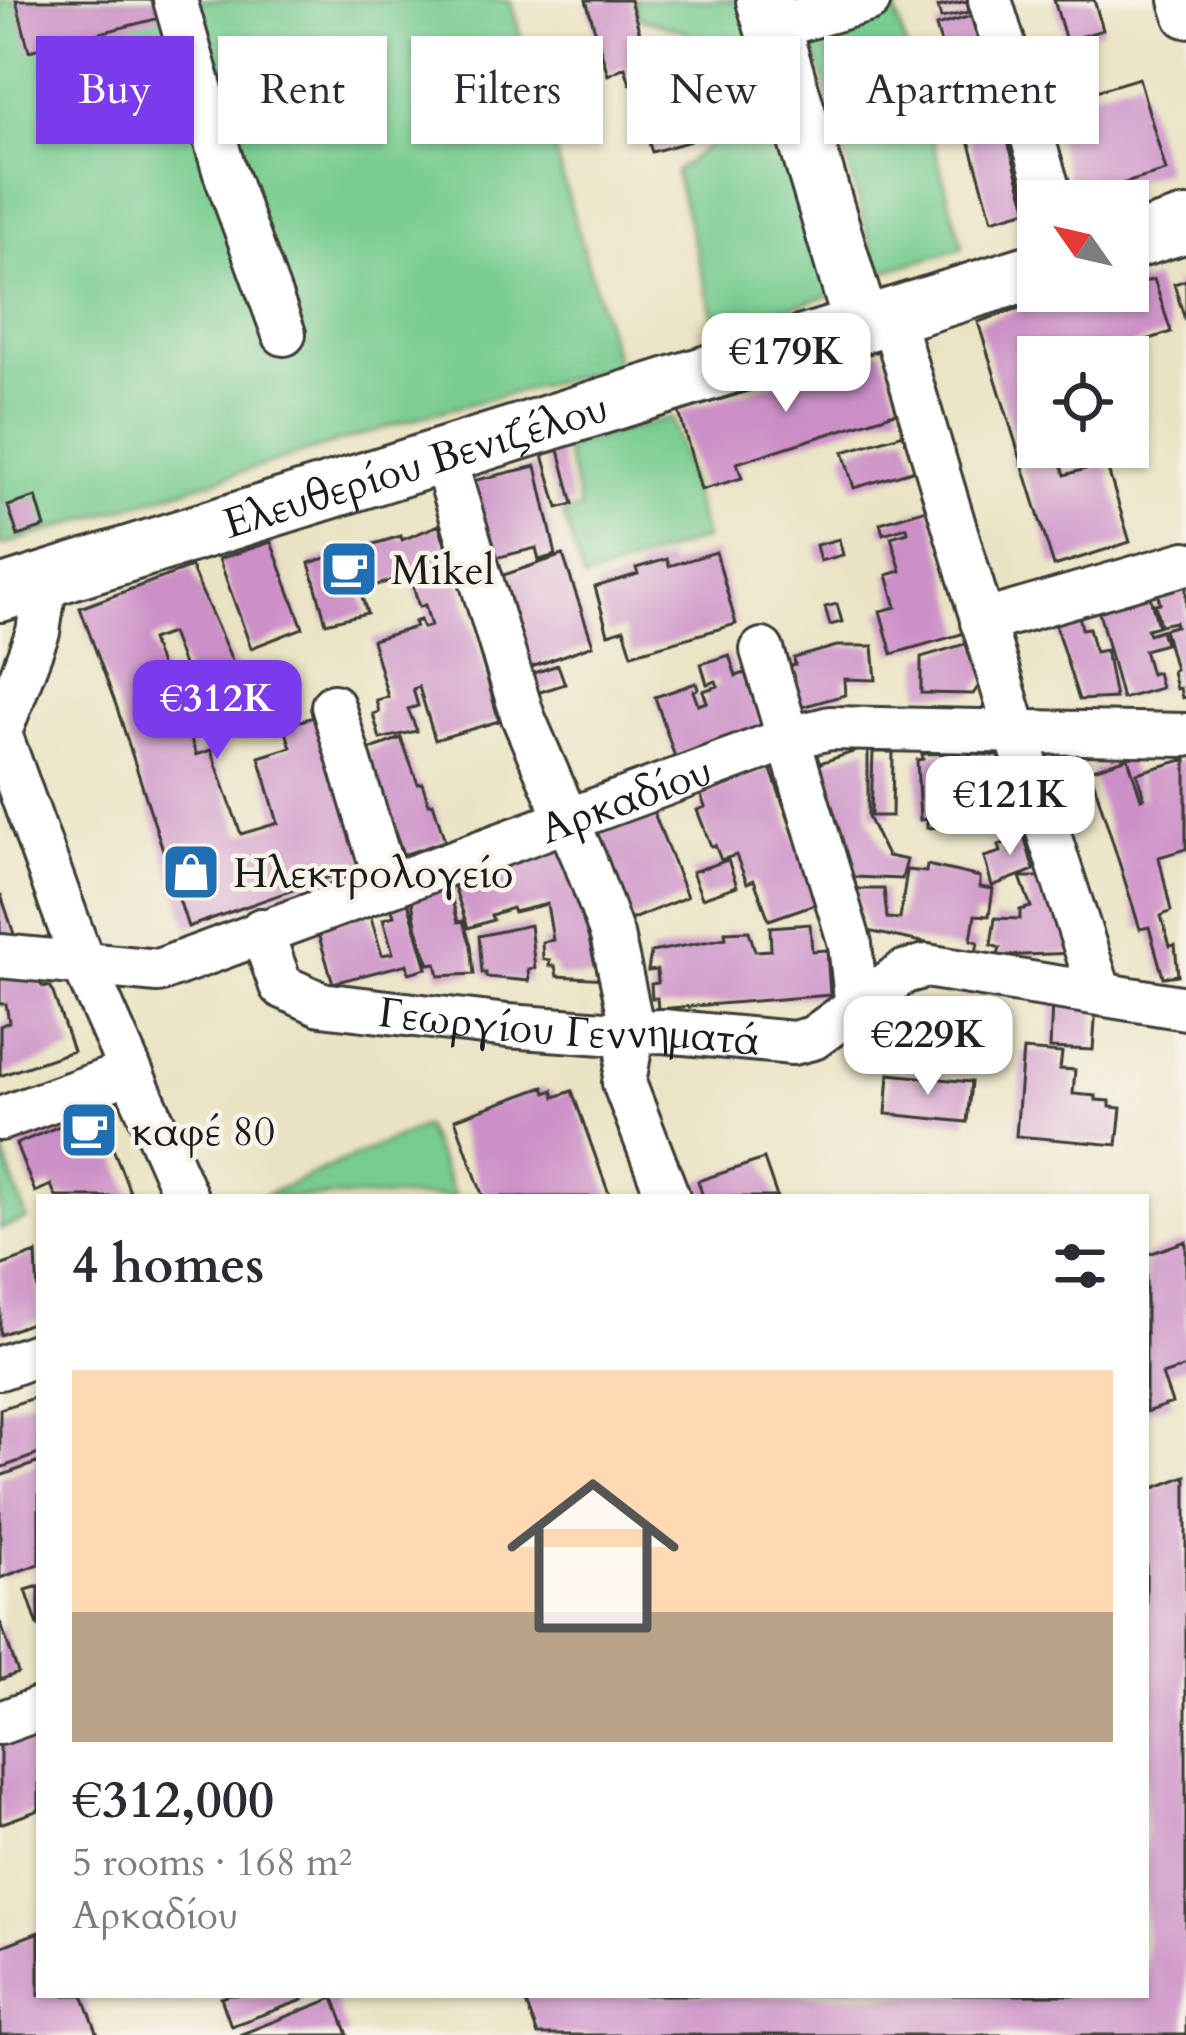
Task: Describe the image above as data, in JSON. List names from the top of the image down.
{
  "streets": {
    "main road": ["Ελευθερίου Βενιζέλου"],
    "street": ["Αρκαδίου", "Γεωργίου Γεννηματά"]
  },
  "crossings": [
    ["Αρκαδίου", "Γεωργίου Γεννηματά"]
  ],
  "places": {
    "cafe": ["Mikel", "καφέ 80"],
    "shop": ["Ηλεκτρολογείο"]
  },
  "north": "top left",
  "page": {
    "chip": [
      "Buy",
      "Rent",
      "Filters",
      "New",
      "Apartment"
    ],
    "price": [
      "€179K",
      "€312K",
      "€121K",
      "€229K"
    ],
    "heading": "4 homes",
    "list": [
      {
        "name": "€312,000",
        "note": "5 rooms · 168 m² · Αρκαδίου"
      }
    ]
  }
}
